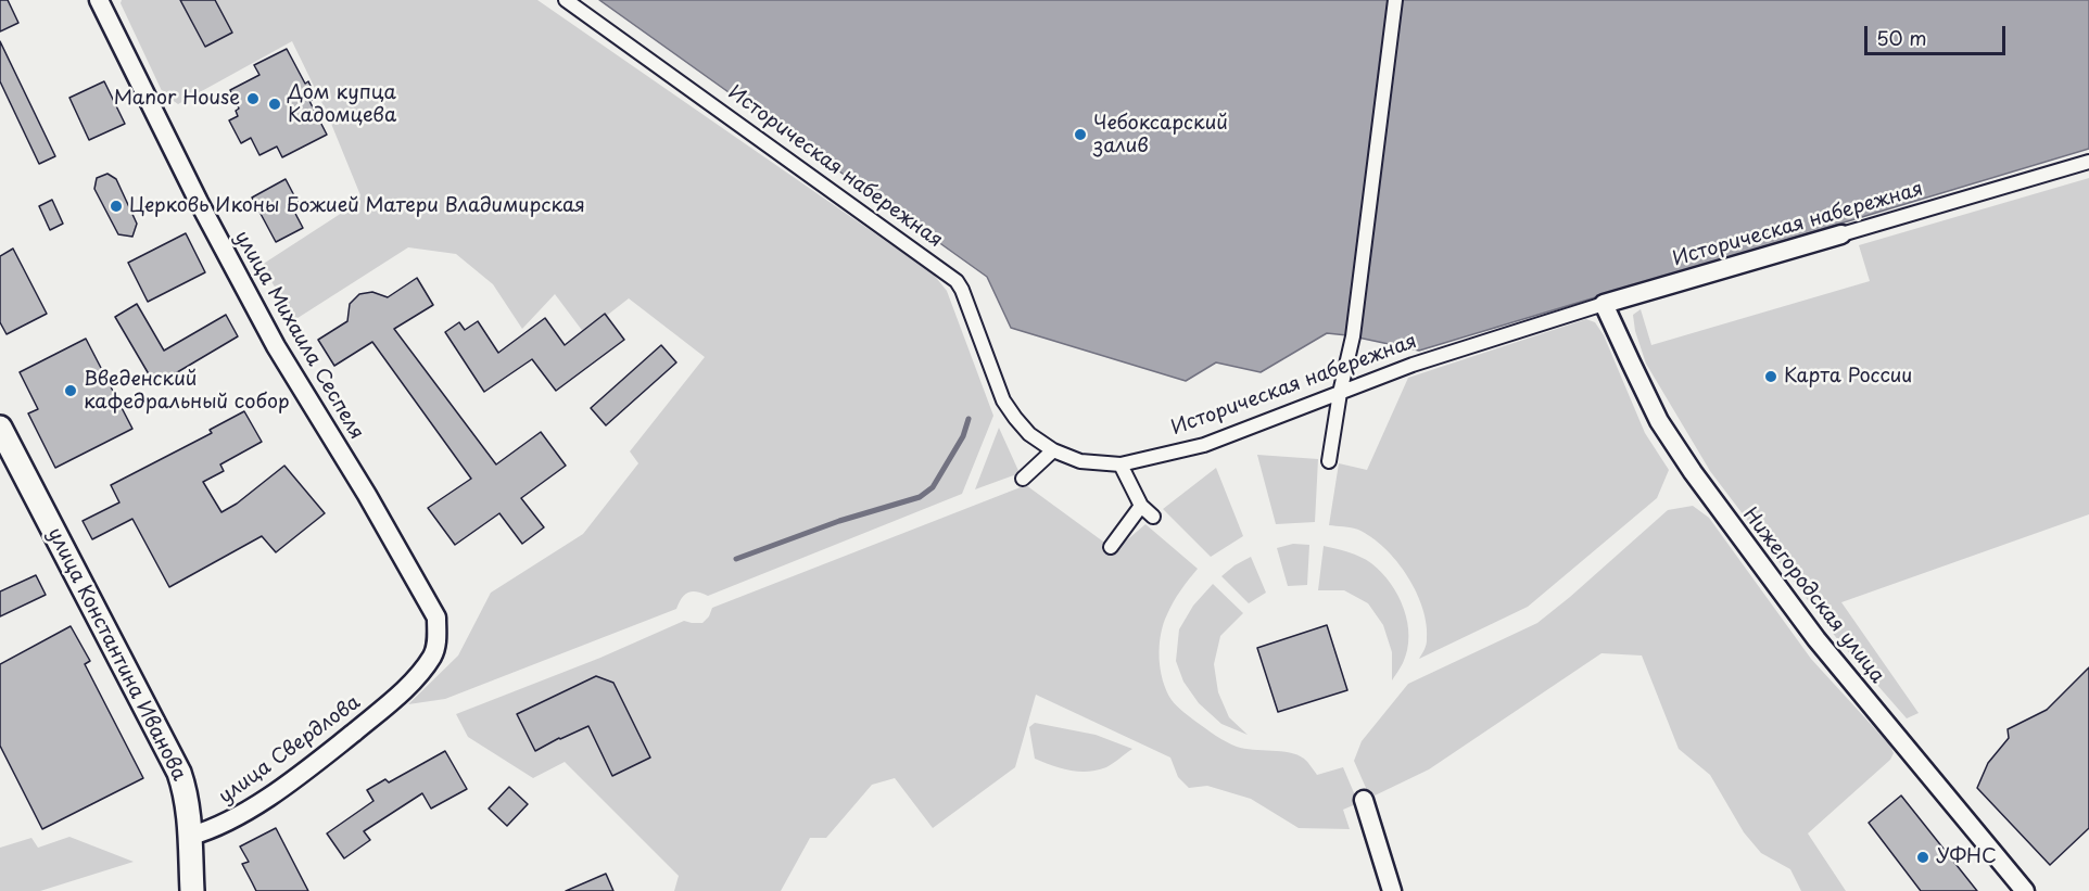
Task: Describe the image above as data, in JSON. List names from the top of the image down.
{
  "streets": {
    "street": [
      "Историческая набережная",
      "улица Михаила Сеспеля",
      "Нижегородская улица",
      "улица Константина Иванова",
      "улица Свердлова"
    ]
  },
  "crossings": [
    ["Историческая набережная", "Нижегородская улица"],
    ["улица Михаила Сеспеля", "улица Свердлова"],
    ["улица Константина Иванова", "улица Свердлова"]
  ],
  "places": [
    "Manor House",
    "Дом купца Кадомцева",
    "Чебоксарский залив",
    "Церковь Иконы Божией Матери Владимирская",
    "Карта России",
    "Введенский кафедральный собор",
    "УФНС"
  ],
  "scale_bar": "50 m"
}
